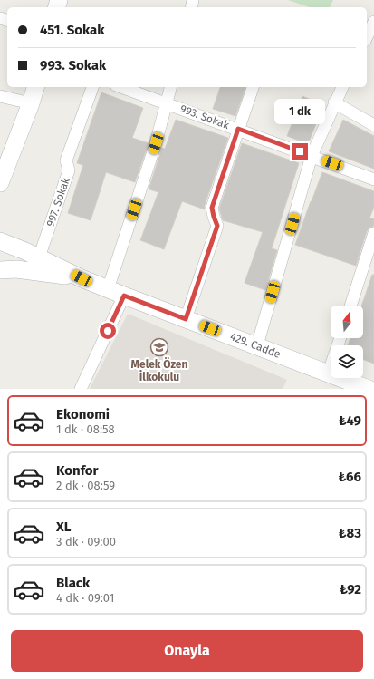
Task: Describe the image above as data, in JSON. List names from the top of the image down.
{
  "streets": {
    "street": ["993. Sokak", "997. Sokak", "429. Cadde"]
  },
  "places": {
    "school or university": ["Melek Özen İlkokulu"]
  },
  "north": "top",
  "page": {
    "banner": ["451. Sokak", "993. Sokak"],
    "bubble": "1 dk",
    "list": [
      {
        "name": "Ekonomi",
        "note": "1 dk · 08:58",
        "value": "₺49"
      },
      {
        "name": "Konfor",
        "note": "2 dk · 08:59",
        "value": "₺66"
      },
      {
        "name": "XL",
        "note": "3 dk · 09:00",
        "value": "₺83"
      },
      {
        "name": "Black",
        "note": "4 dk · 09:01",
        "value": "₺92"
      }
    ],
    "buttons": "Onayla"
  }
}
